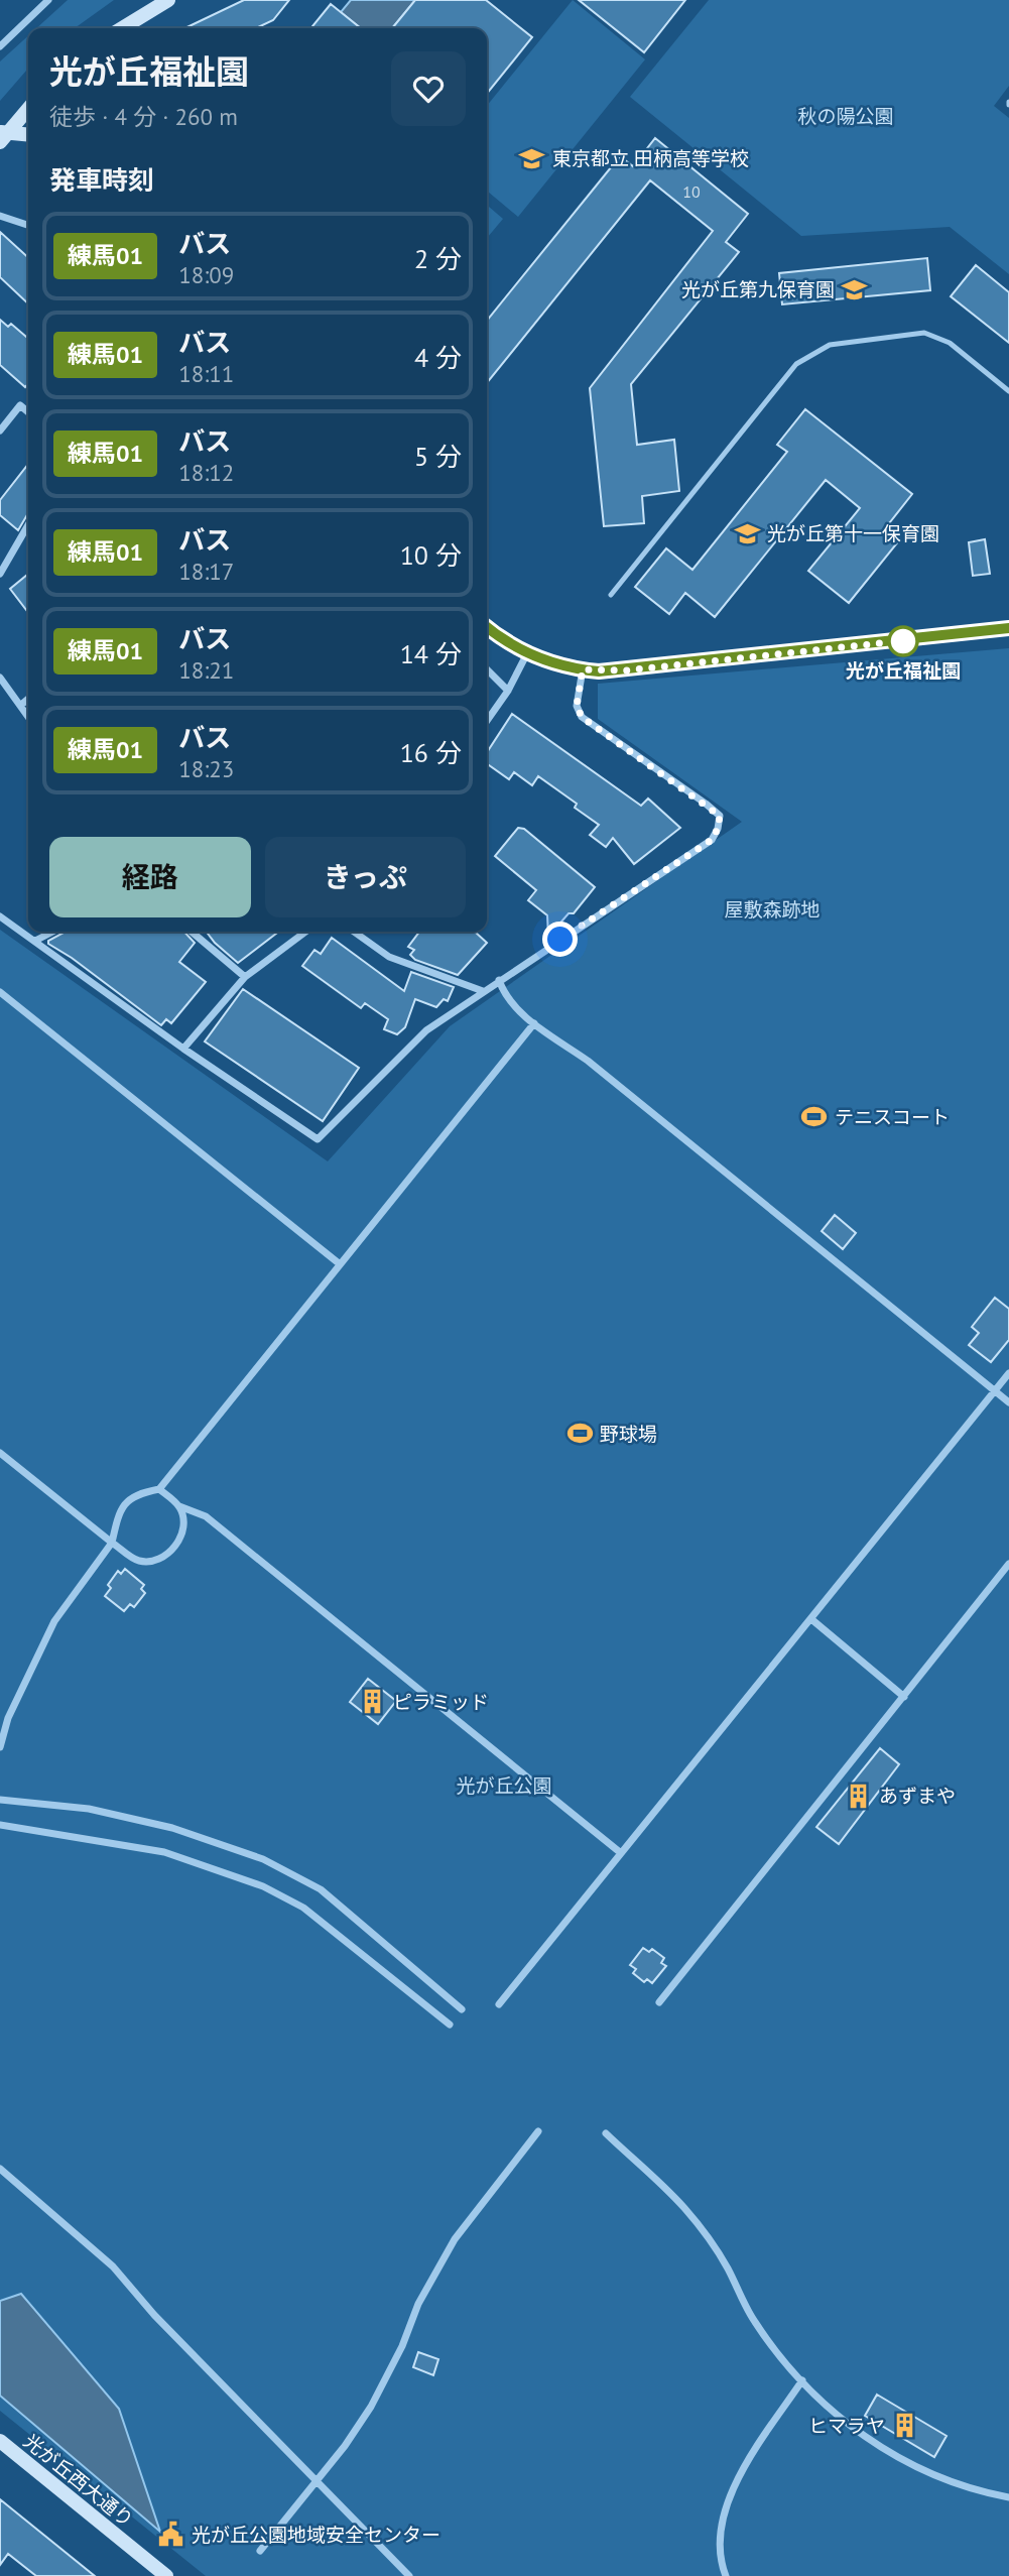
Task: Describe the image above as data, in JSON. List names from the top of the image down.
{
  "streets": {
    "street": ["光が丘西大通り"]
  },
  "parks": ["秋の陽公園", "屋敷森跡地", "光が丘公園"],
  "places": {
    "school or university": ["東京都立 田柄高等学校", "光が丘第九保育園", "光が丘第十一保育園"],
    "other": ["光が丘福祉園"],
    "sports": ["テニスコート", "野球場"],
    "building": ["ピラミッド", "あずまや", "ヒマラヤ"],
    "public building": ["光が丘公園地域安全センター"]
  },
  "lines": ["bus line 練馬01"],
  "house_numbers": ["10"],
  "page": {
    "heading": [
      ["光が丘福祉園", "徒歩 · 4 分 · 260 m"],
      "発車時刻"
    ],
    "list": [
      {
        "mark": "練馬01",
        "name": "バス",
        "note": "18:09",
        "value": "2 分"
      },
      {
        "mark": "練馬01",
        "name": "バス",
        "note": "18:11",
        "value": "4 分"
      },
      {
        "mark": "練馬01",
        "name": "バス",
        "note": "18:12",
        "value": "5 分"
      },
      {
        "mark": "練馬01",
        "name": "バス",
        "note": "18:17",
        "value": "10 分"
      },
      {
        "mark": "練馬01",
        "name": "バス",
        "note": "18:21",
        "value": "14 分"
      },
      {
        "mark": "練馬01",
        "name": "バス",
        "note": "18:23",
        "value": "16 分"
      }
    ],
    "buttons": ["経路", "きっぷ"]
  }
}
